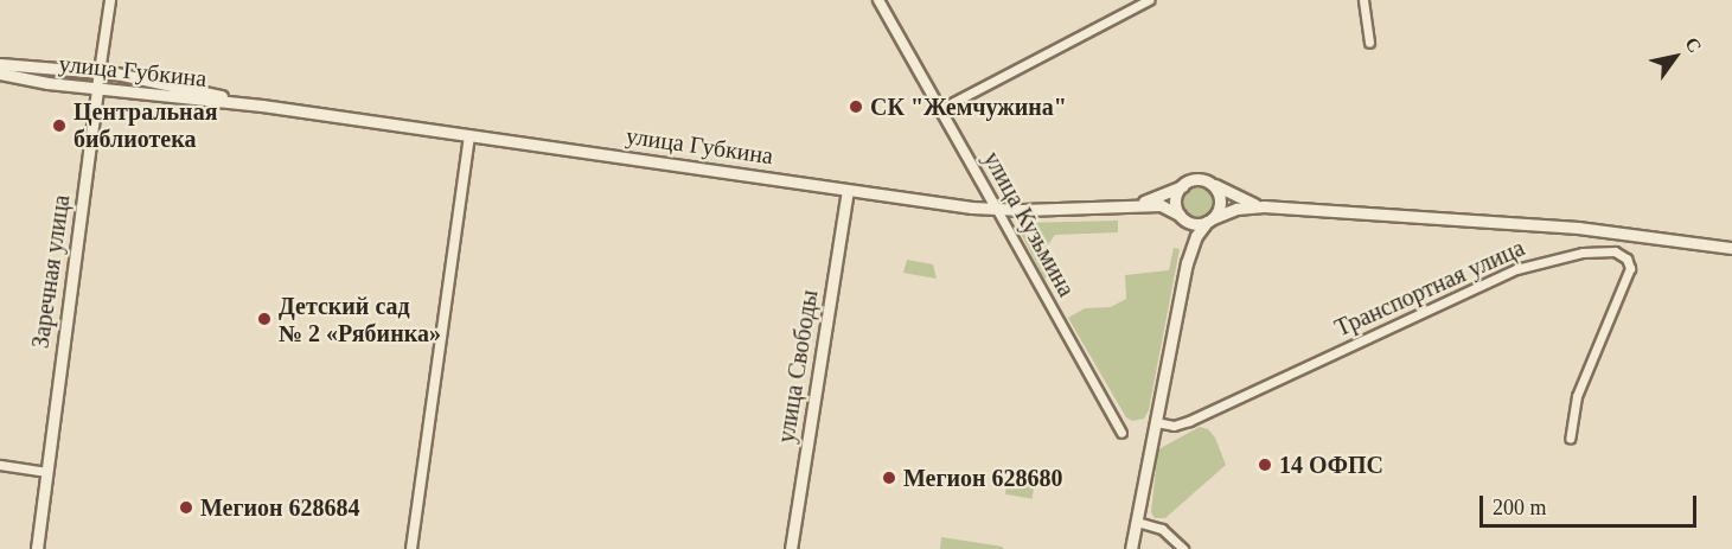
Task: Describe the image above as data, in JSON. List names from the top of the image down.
{
  "streets": {
    "main road": [
      "улица Губкина",
      "Заречная улица",
      "Транспортная улица",
      "улица Свободы"
    ],
    "street": ["улица Кузьмина"]
  },
  "crossings": [
    ["улица Губкина", "улица Кузьмина"],
    ["улица Губкина", "Заречная улица"],
    ["улица Губкина", "улица Свободы"]
  ],
  "places": [
    "СК \"Жемчужина\"",
    "Центральная библиотека",
    "Детский сад № 2 «Рябинка»",
    "14 ОФПС",
    "Мегион 628680",
    "Мегион 628684"
  ],
  "scale_bar": "200 m",
  "north": "top right"
}
